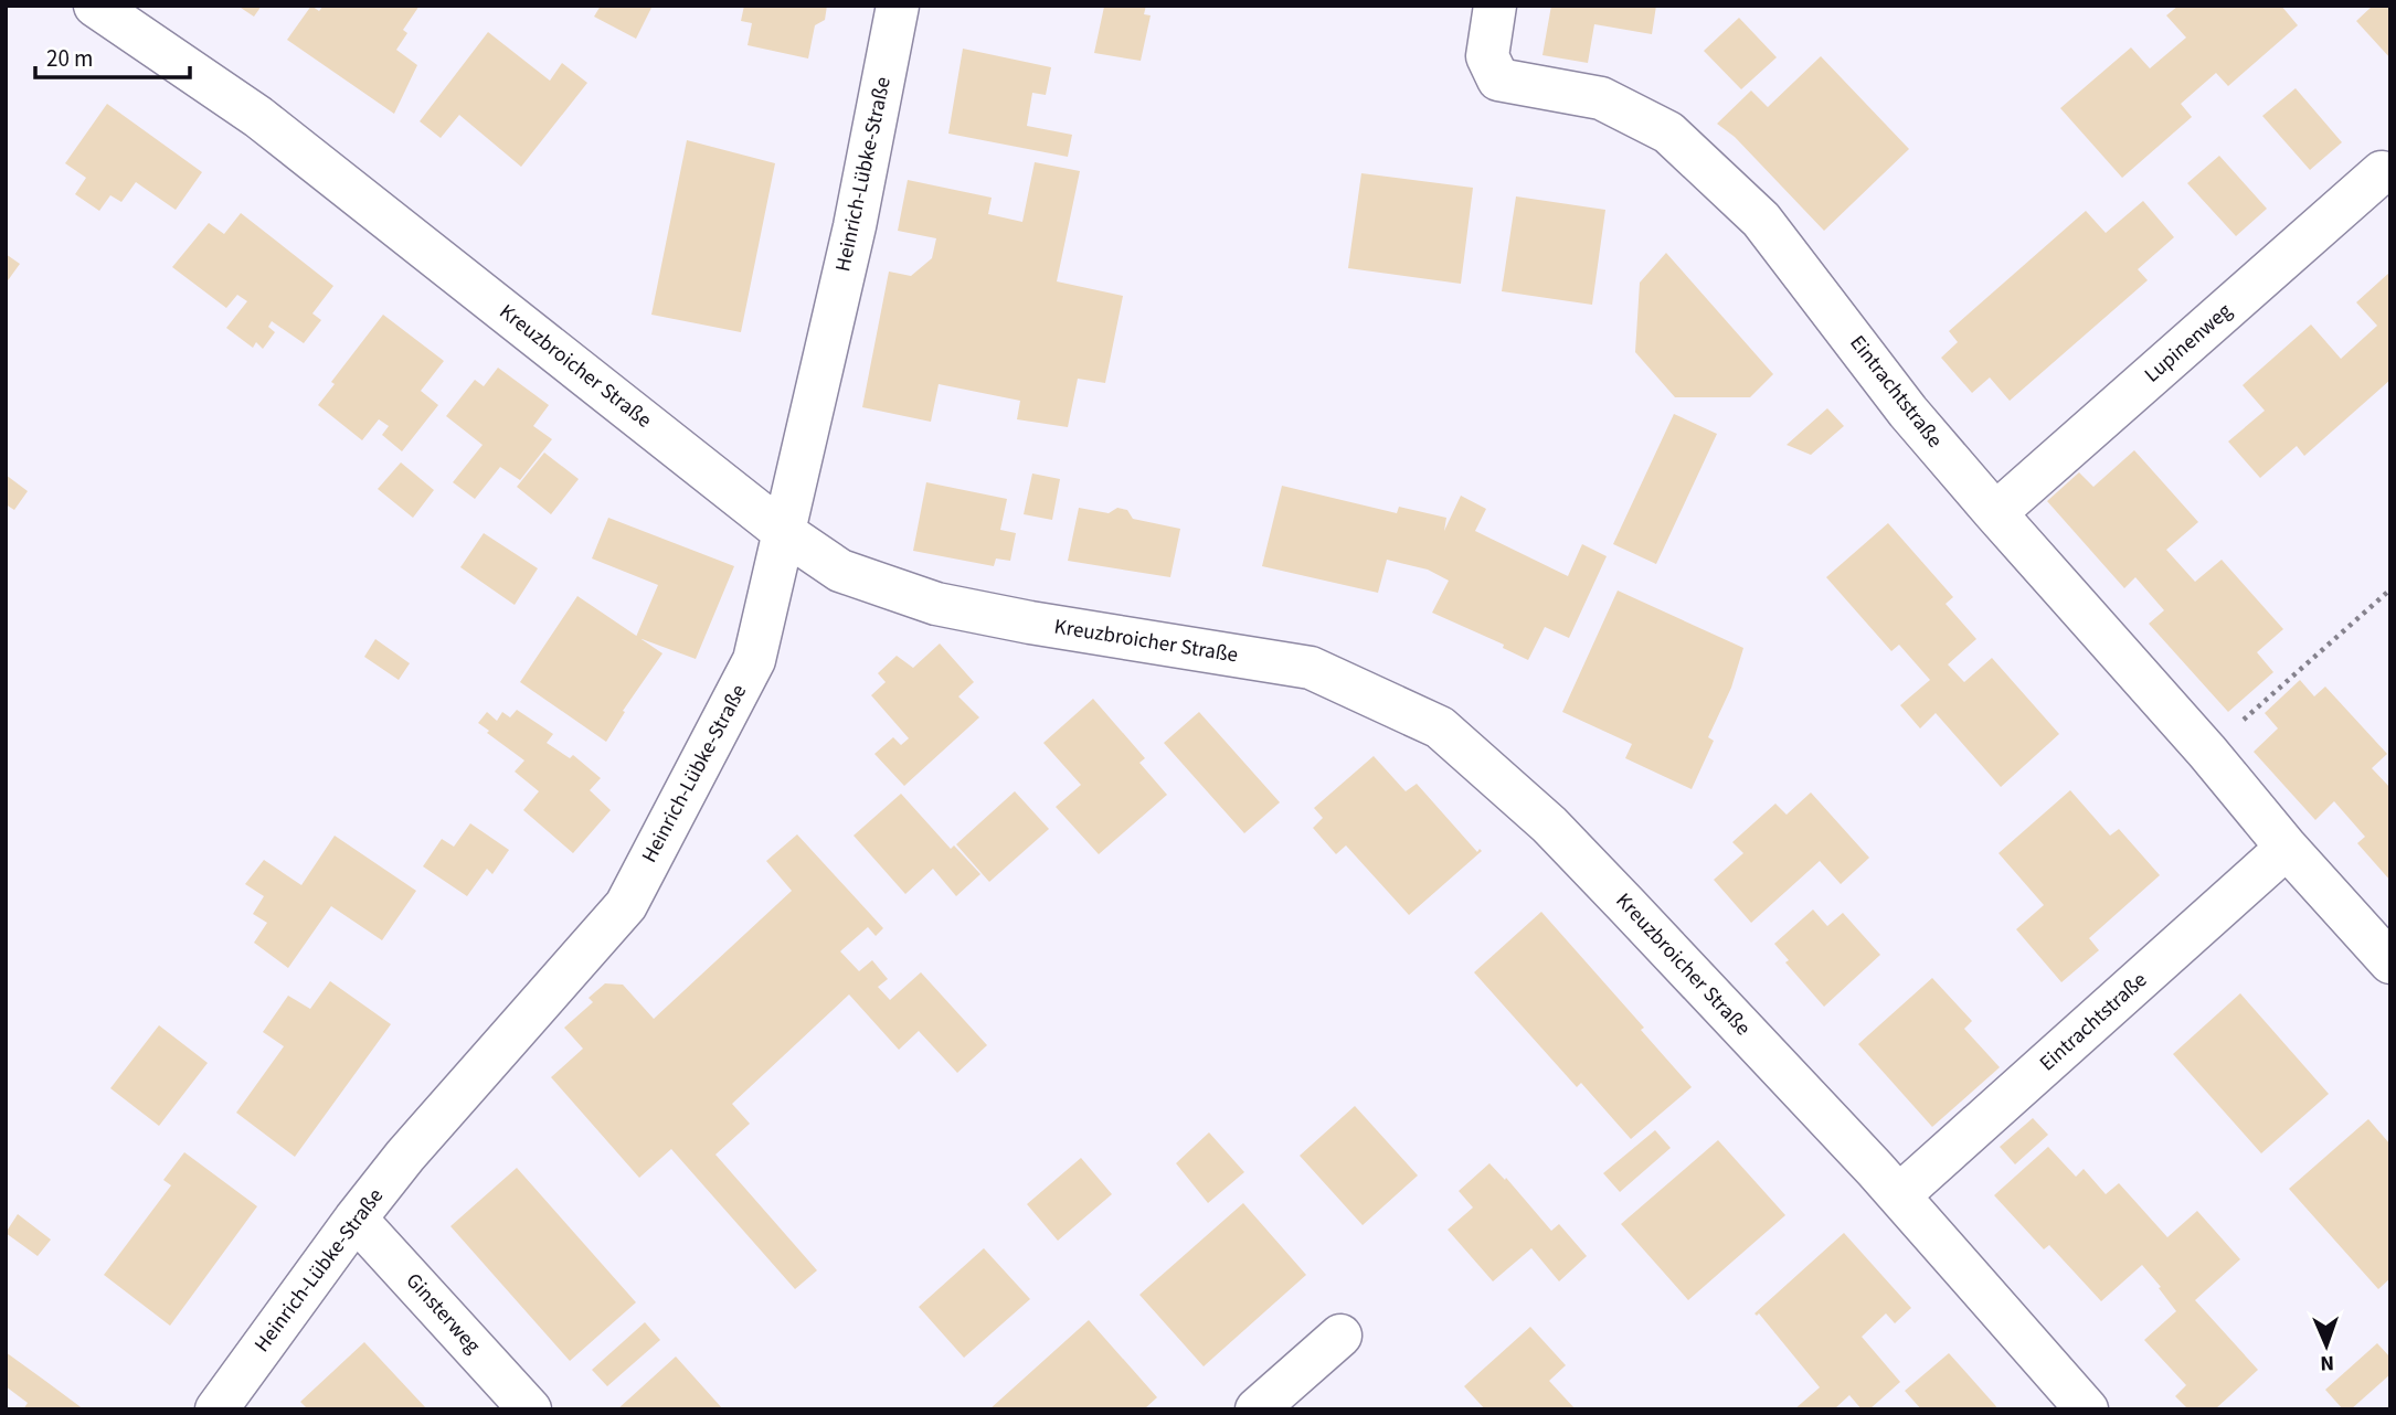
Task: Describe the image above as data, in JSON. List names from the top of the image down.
{
  "streets": {
    "street": [
      "Heinrich-Lübke-Straße",
      "Lupinenweg",
      "Kreuzbroicher Straße",
      "Eintrachtstraße",
      "Ginsterweg"
    ]
  },
  "crossings": [
    ["Heinrich-Lübke-Straße", "Kreuzbroicher Straße"],
    ["Heinrich-Lübke-Straße", "Ginsterweg"],
    ["Lupinenweg", "Eintrachtstraße"],
    ["Kreuzbroicher Straße", "Eintrachtstraße"]
  ],
  "scale_bar": "20 m",
  "north": "bottom"
}
